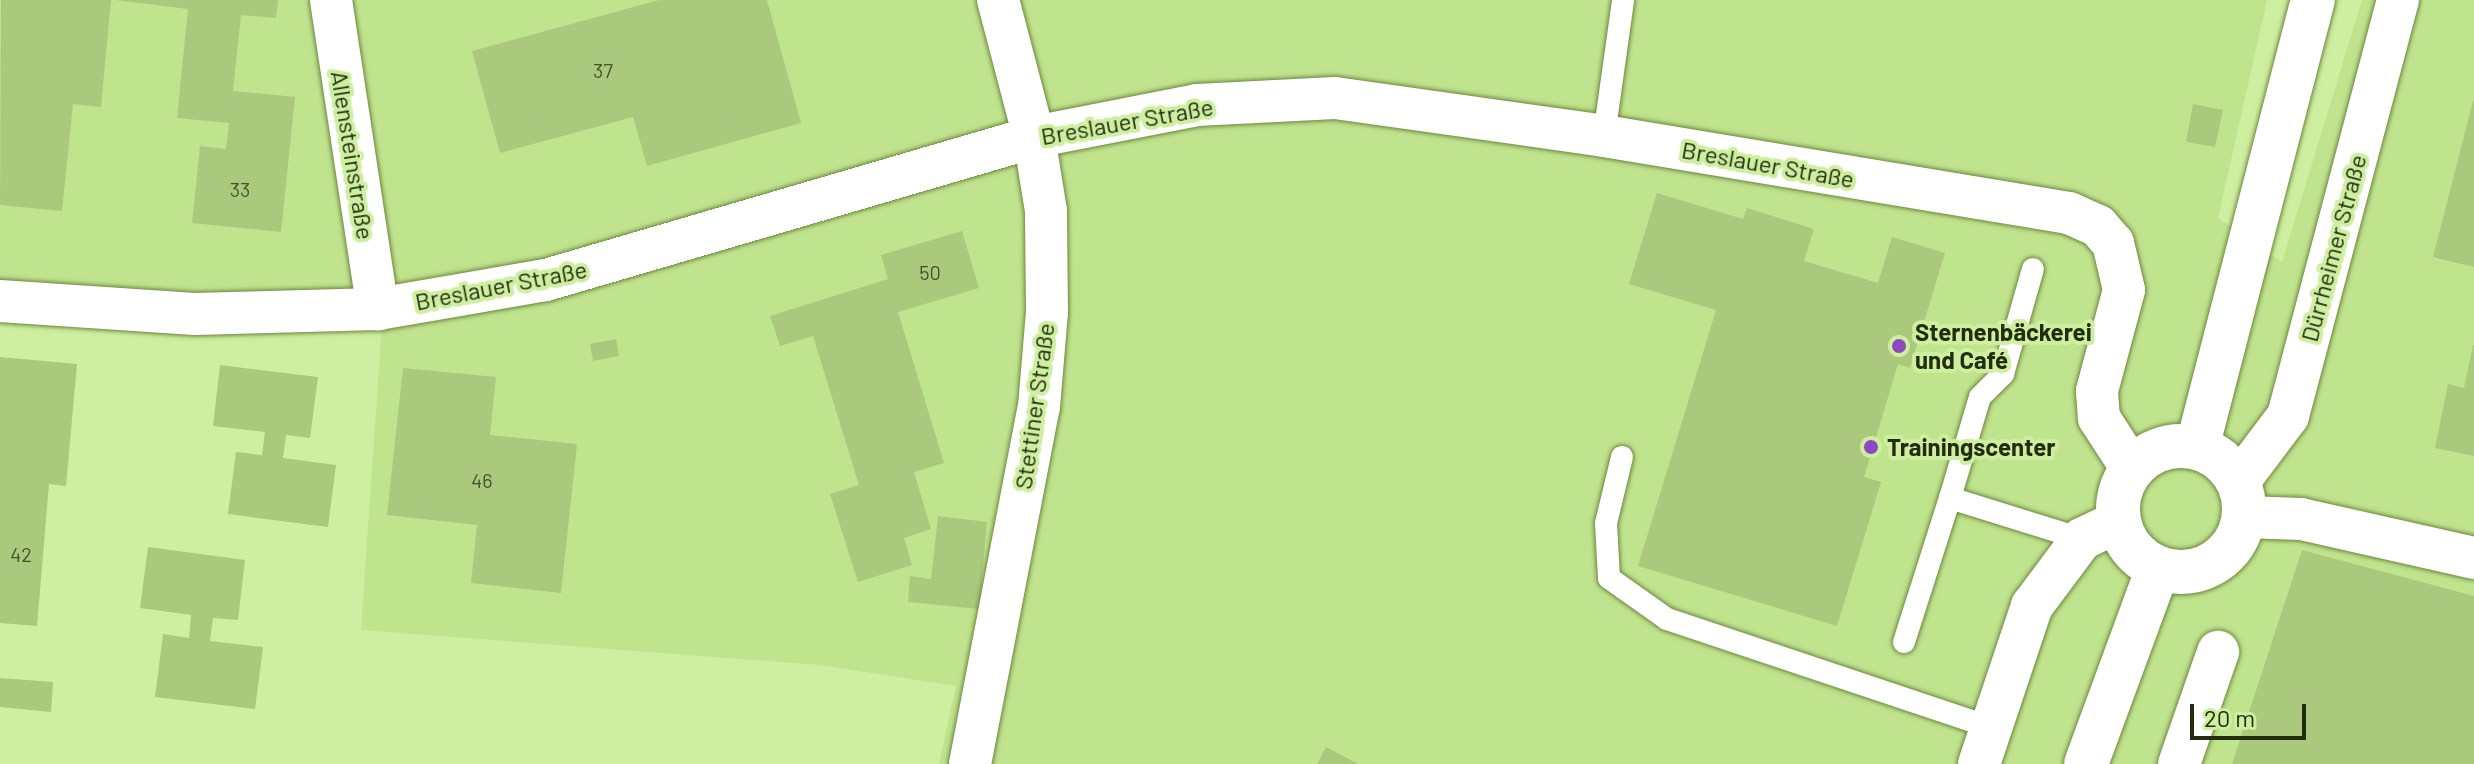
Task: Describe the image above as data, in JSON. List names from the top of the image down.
{
  "streets": {
    "main road": ["Dürrheimer Straße"],
    "street": ["Breslauer Straße", "Allensteinstraße", "Stettiner Straße"]
  },
  "crossings": [
    ["Breslauer Straße", "Allensteinstraße"],
    ["Breslauer Straße", "Dürrheimer Straße"],
    ["Breslauer Straße", "Stettiner Straße"]
  ],
  "places": ["Sternenbäckerei und Café", "Trainingscenter"],
  "house_numbers": [
    "37",
    "33",
    "50",
    "46",
    "42"
  ],
  "scale_bar": "20 m"
}
